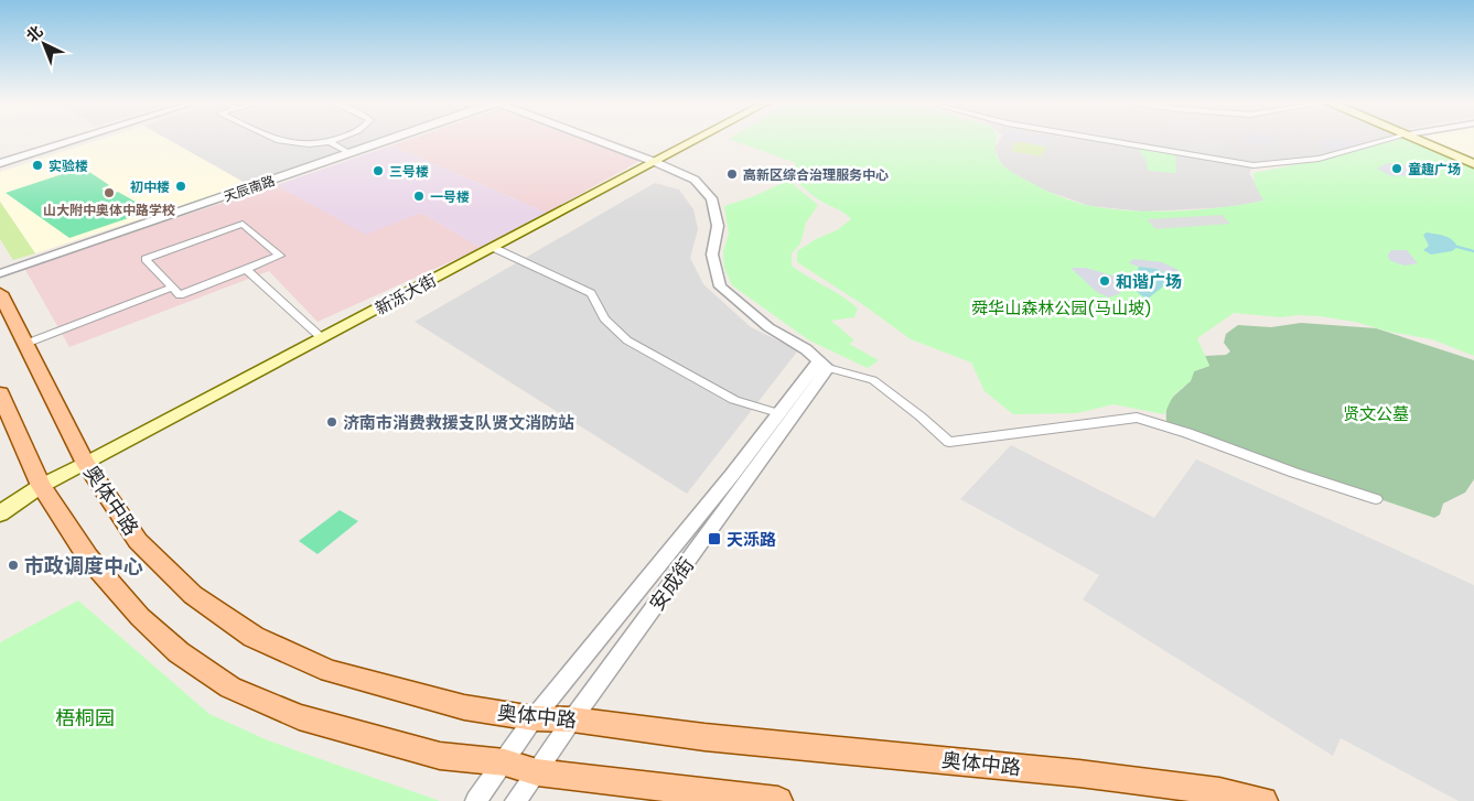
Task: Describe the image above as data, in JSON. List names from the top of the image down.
{
  "streets": {
    "main road": ["新泺大街", "奥体中路"],
    "street": ["天辰南路", "安成街"]
  },
  "crossings": [
    ["新泺大街", "奥体中路"],
    ["奥体中路", "安成街"]
  ],
  "parks": ["舜华山森林公园(马山坡)", "贤文公墓", "梧桐园"],
  "places": {
    "other": [
      "实验楼",
      "童趣广场",
      "三号楼",
      "高新区综合治理服务中心",
      "初中楼",
      "山大附中奥体中路学校",
      "一号楼",
      "和谐广场",
      "济南市消费救援支队贤文消防站",
      "市政调度中心"
    ],
    "transit": ["天泺路"]
  },
  "north": "top left"
}
